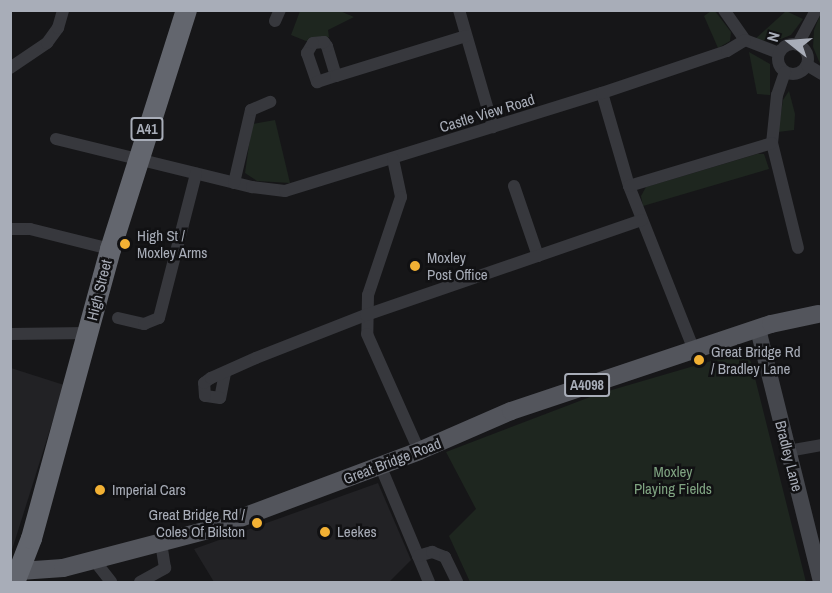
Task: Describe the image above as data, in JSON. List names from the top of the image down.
{
  "streets": {
    "highway": ["A41", "High Street"],
    "main road": ["A4098", "Great Bridge Road"],
    "street": ["Castle View Road", "Bradley Lane"]
  },
  "crossings": [
    ["Castle View Road", "High Street"],
    ["High Street", "Great Bridge Road"],
    ["Bradley Lane", "Great Bridge Road"]
  ],
  "parks": ["Moxley Playing Fields"],
  "places": [
    "High St / Moxley Arms",
    "Moxley Post Office",
    "Great Bridge Rd / Bradley Lane",
    "Imperial Cars",
    "Great Bridge Rd / Coles Of Bilston",
    "Leekes"
  ],
  "north": "left"
}
